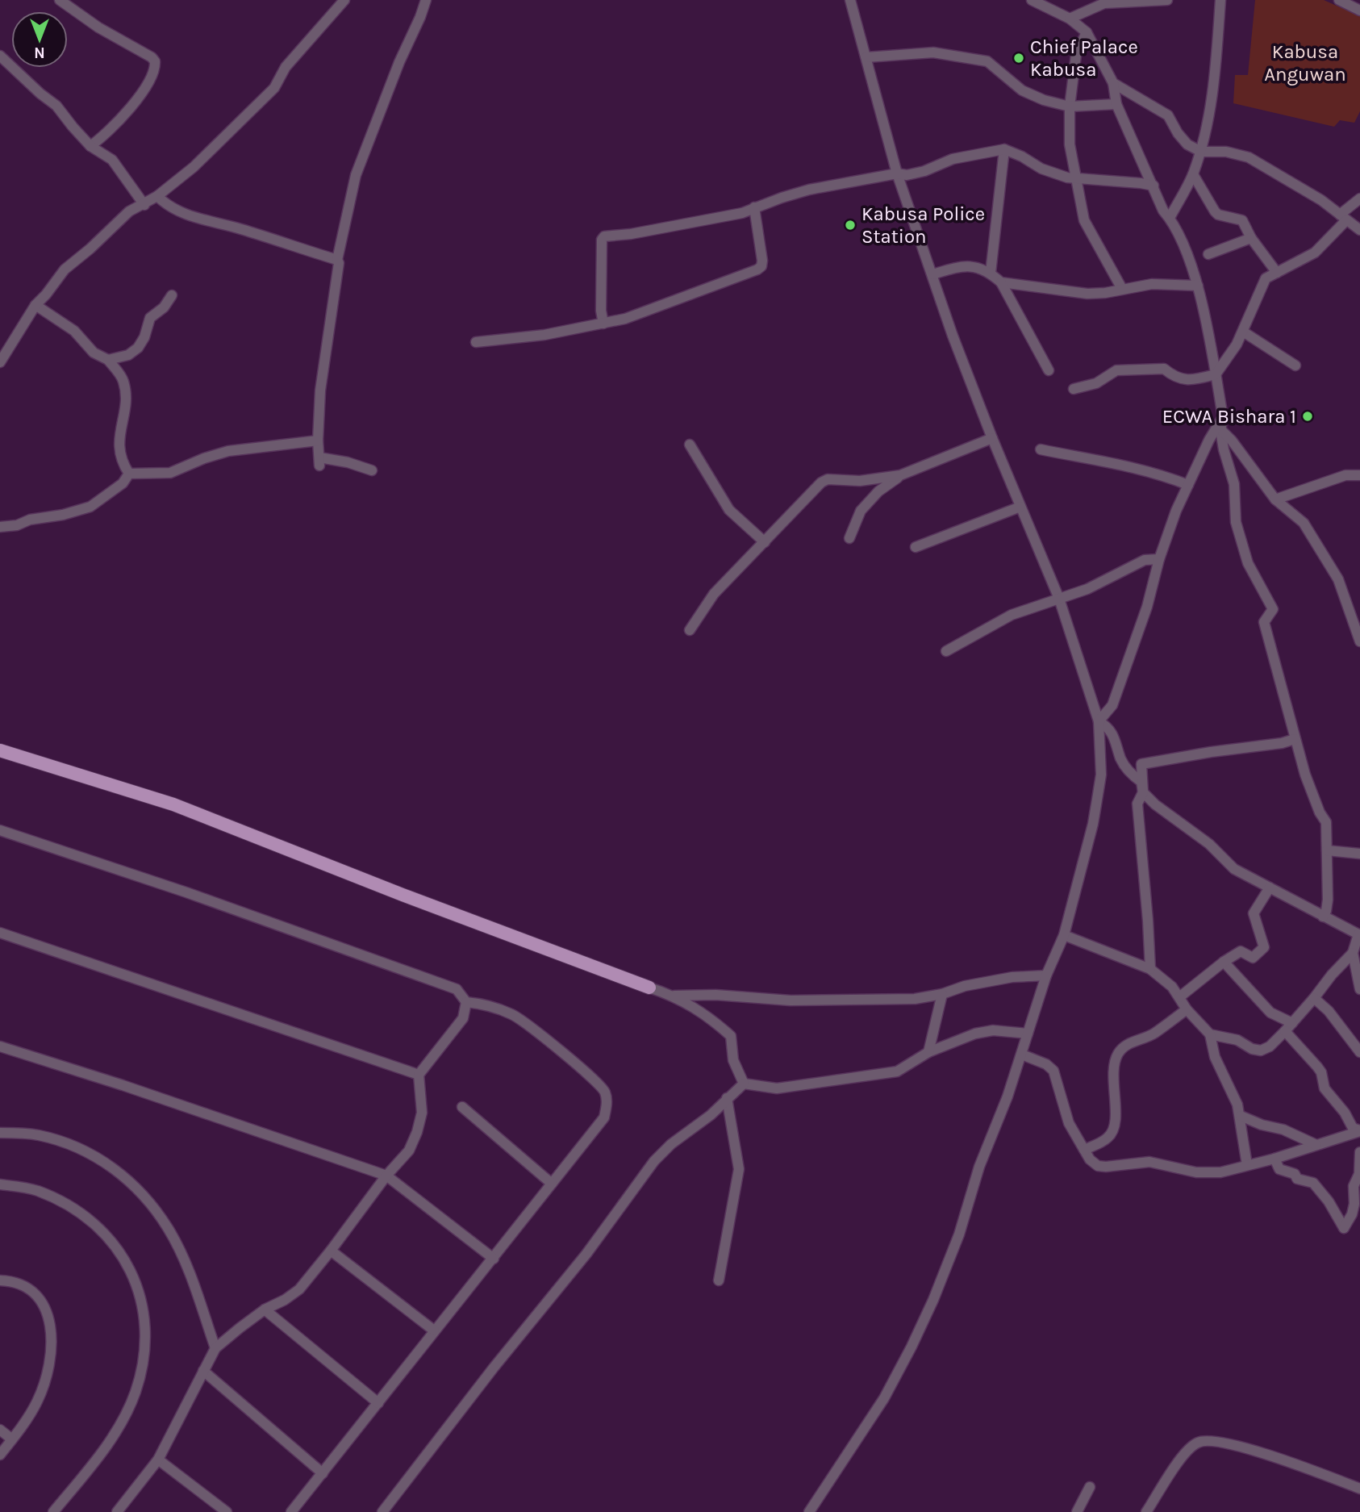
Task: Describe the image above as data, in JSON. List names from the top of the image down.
{
  "parks": ["Kabusa Anguwan"],
  "places": ["Chief Palace Kabusa", "Kabusa Police Station", "ECWA Bishara 1"],
  "north": "bottom"
}
